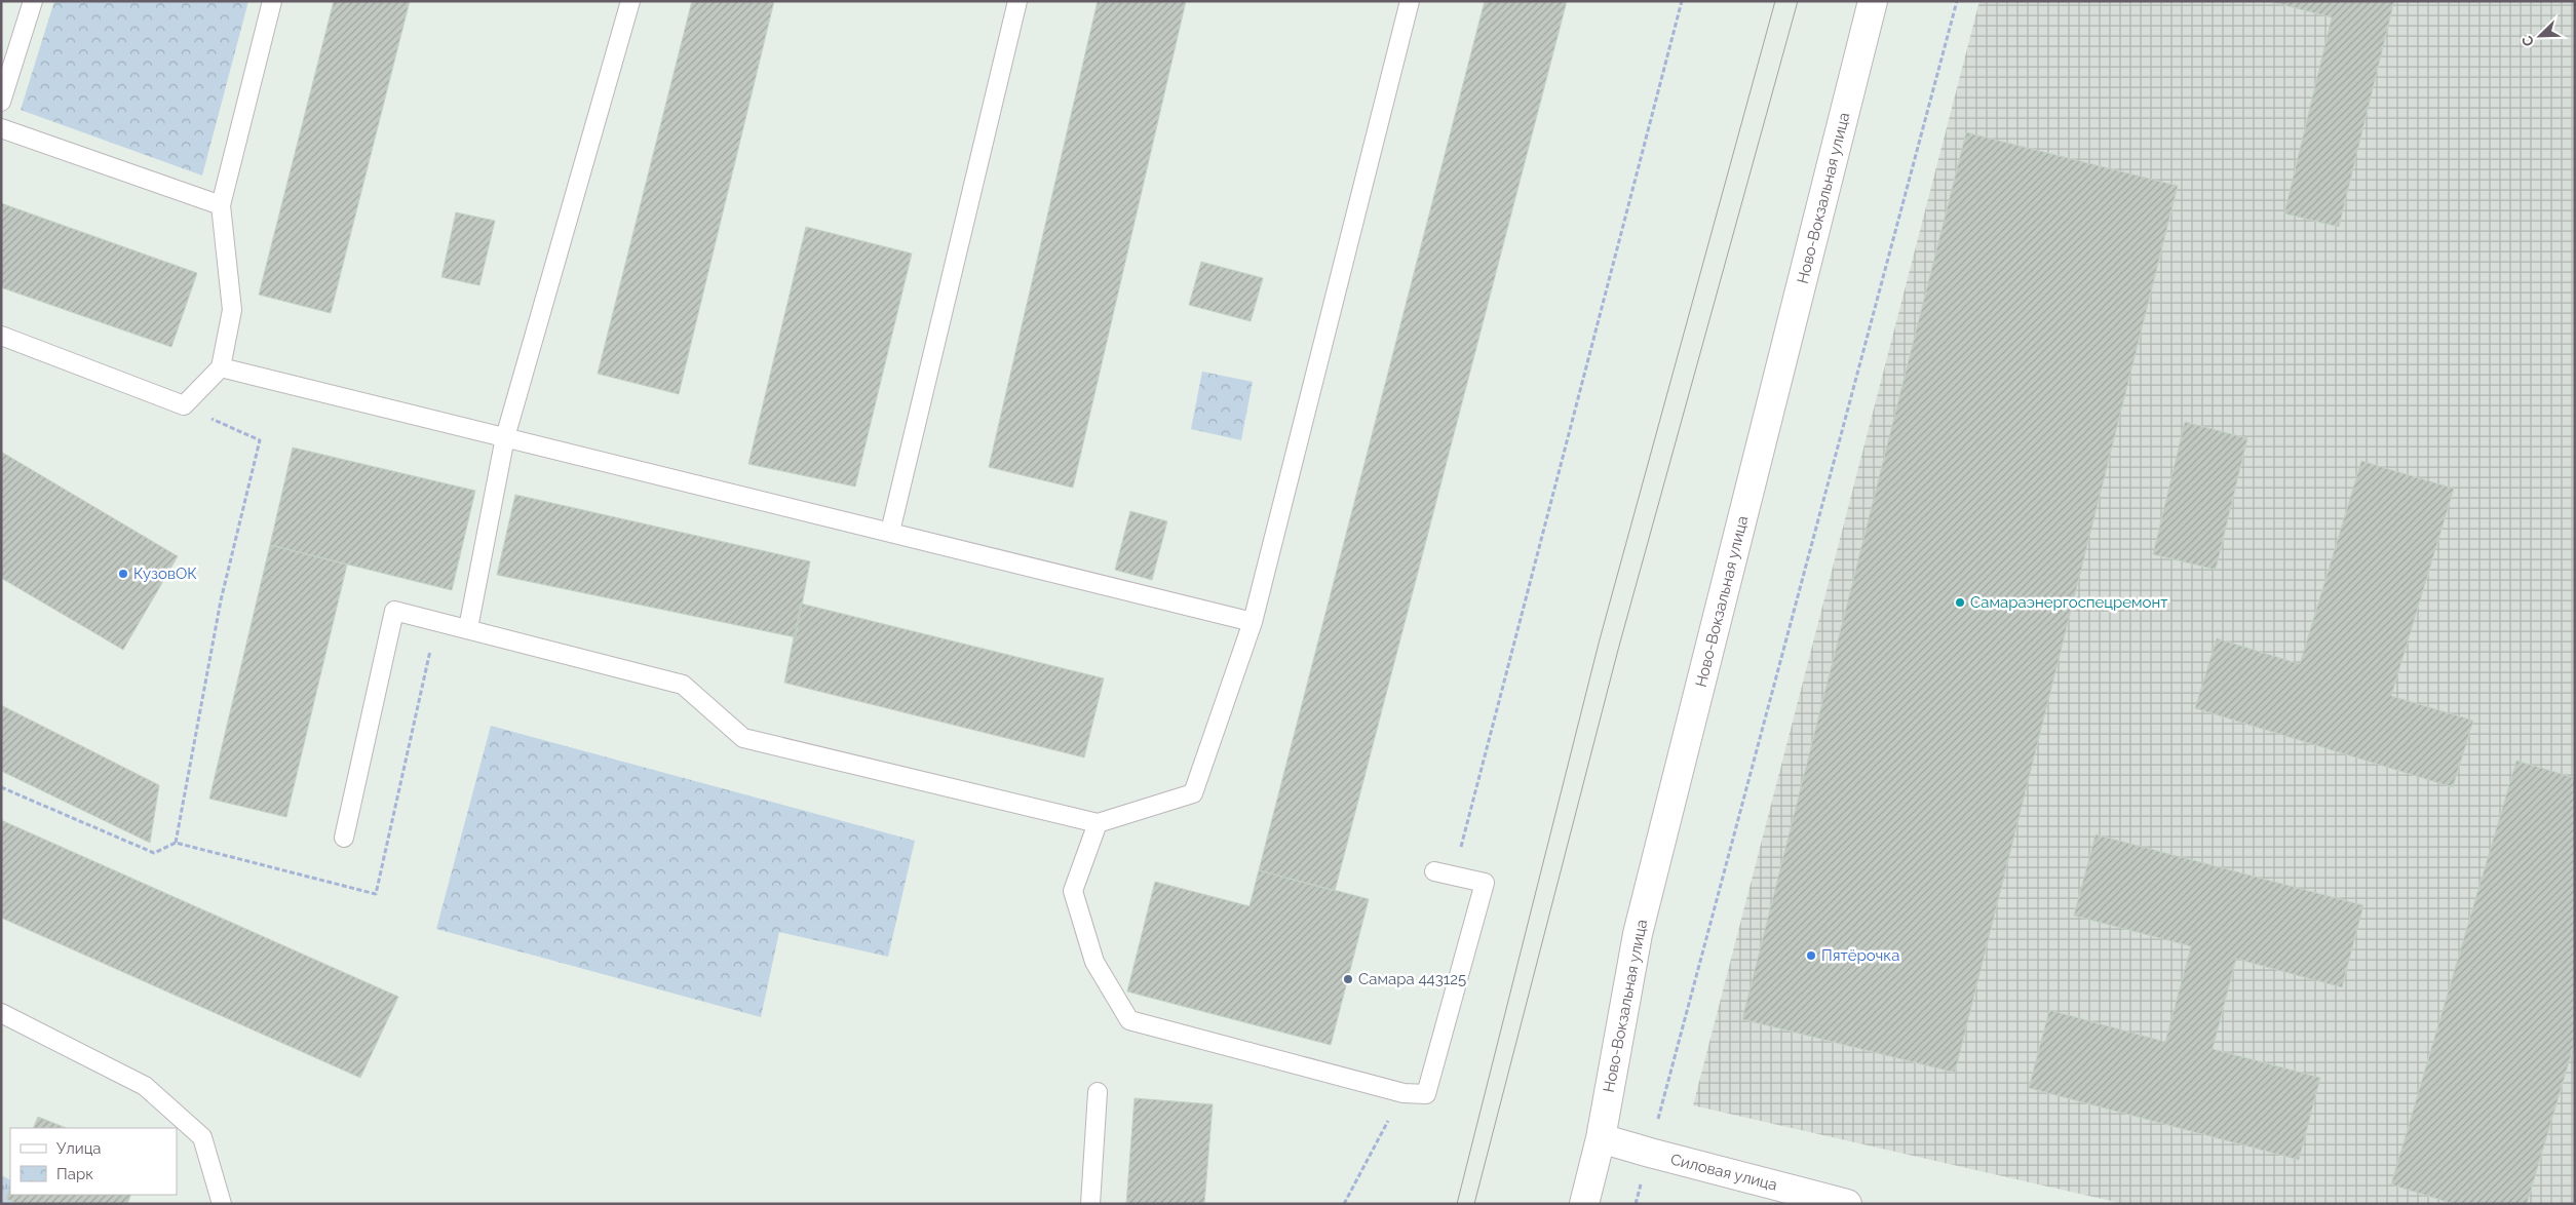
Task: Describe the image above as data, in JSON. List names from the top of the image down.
{
  "streets": {
    "street": ["Ново-Вокзальная улица", "Силовая улица"]
  },
  "crossings": [
    ["Ново-Вокзальная улица", "Силовая улица"]
  ],
  "places": [
    "КузовОК",
    "Самараэнергоспецремонт",
    "Пятёрочка",
    "Самара 443125"
  ],
  "legend": ["Улица", "Парк"],
  "north": "bottom left"
}
